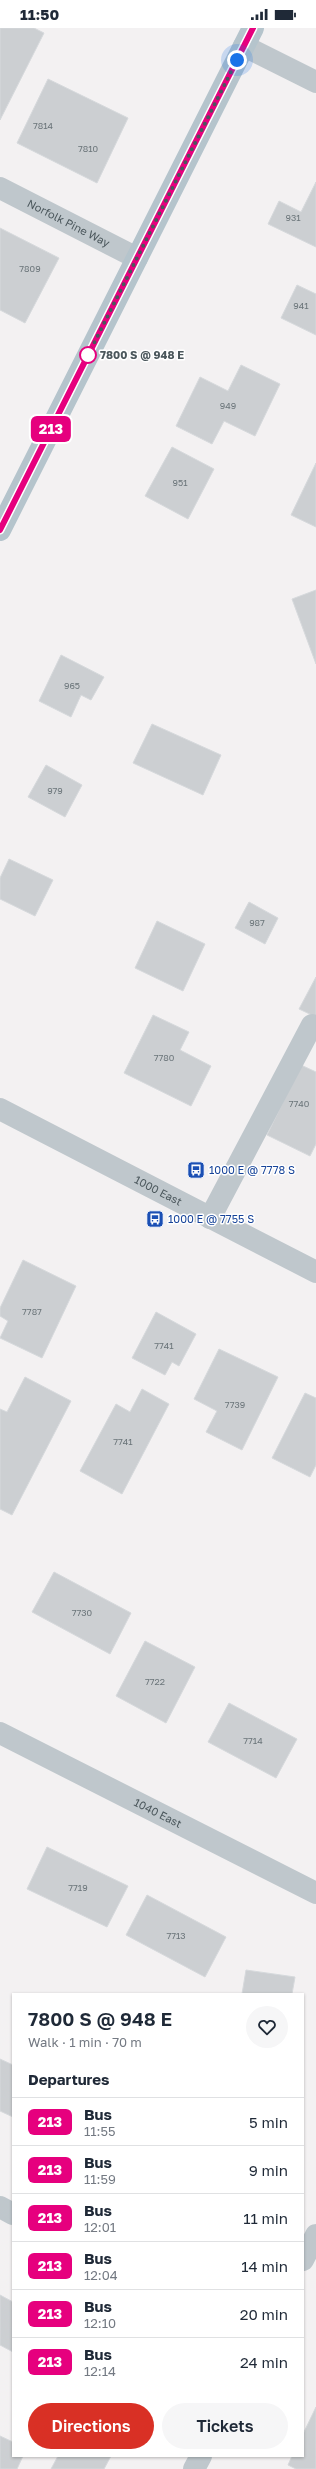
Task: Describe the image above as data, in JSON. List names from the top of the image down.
{
  "streets": {
    "street": ["Norfolk Pine Way", "1000 East", "1040 East"]
  },
  "places": {
    "other": ["7800 S @ 948 E"],
    "bus stop": ["1000 E @ 7778 S", "1000 E @ 7755 S"]
  },
  "lines": ["bus line 213"],
  "house_numbers": [
    "7814",
    "7810",
    "931",
    "7809",
    "941",
    "949",
    "951",
    "965",
    "979",
    "987",
    "7780",
    "7740",
    "7787",
    "7741",
    "7739",
    "7741",
    "7730",
    "7722",
    "7714",
    "7719",
    "7713"
  ],
  "page": {
    "status": "11:50",
    "on_map": "213",
    "heading": [
      ["7800 S @ 948 E", "Walk · 1 min · 70 m"],
      "Departures"
    ],
    "list": [
      {
        "mark": "213",
        "name": "Bus",
        "note": "11:55",
        "value": "5 min"
      },
      {
        "mark": "213",
        "name": "Bus",
        "note": "11:59",
        "value": "9 min"
      },
      {
        "mark": "213",
        "name": "Bus",
        "note": "12:01",
        "value": "11 min"
      },
      {
        "mark": "213",
        "name": "Bus",
        "note": "12:04",
        "value": "14 min"
      },
      {
        "mark": "213",
        "name": "Bus",
        "note": "12:10",
        "value": "20 min"
      },
      {
        "mark": "213",
        "name": "Bus",
        "note": "12:14",
        "value": "24 min"
      }
    ],
    "buttons": ["Directions", "Tickets"]
  }
}
